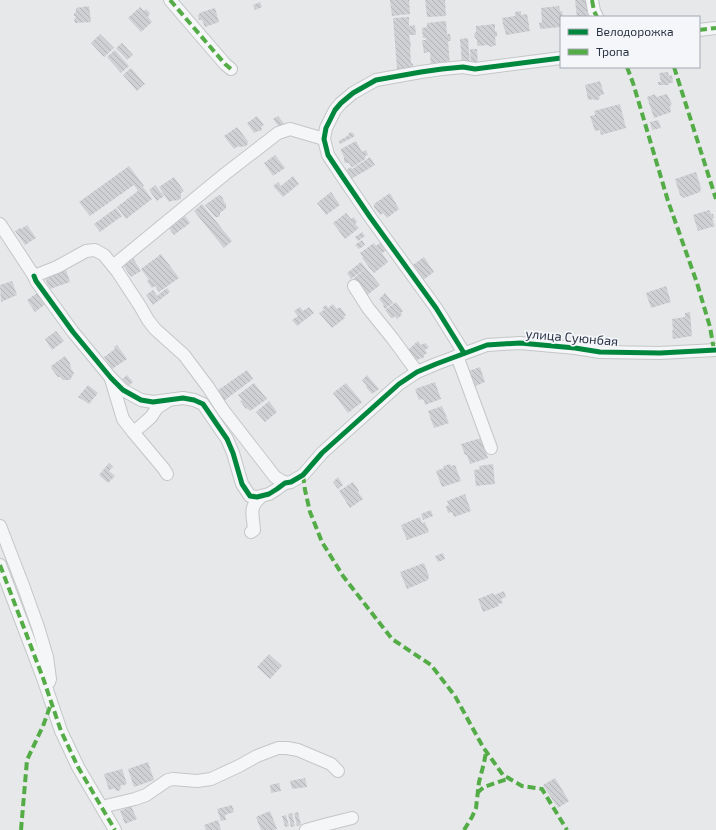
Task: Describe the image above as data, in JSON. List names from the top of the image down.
{
  "streets": {
    "street": ["улица Суюнбая"]
  },
  "legend": ["Велодорожка", "Тропа"]
}
